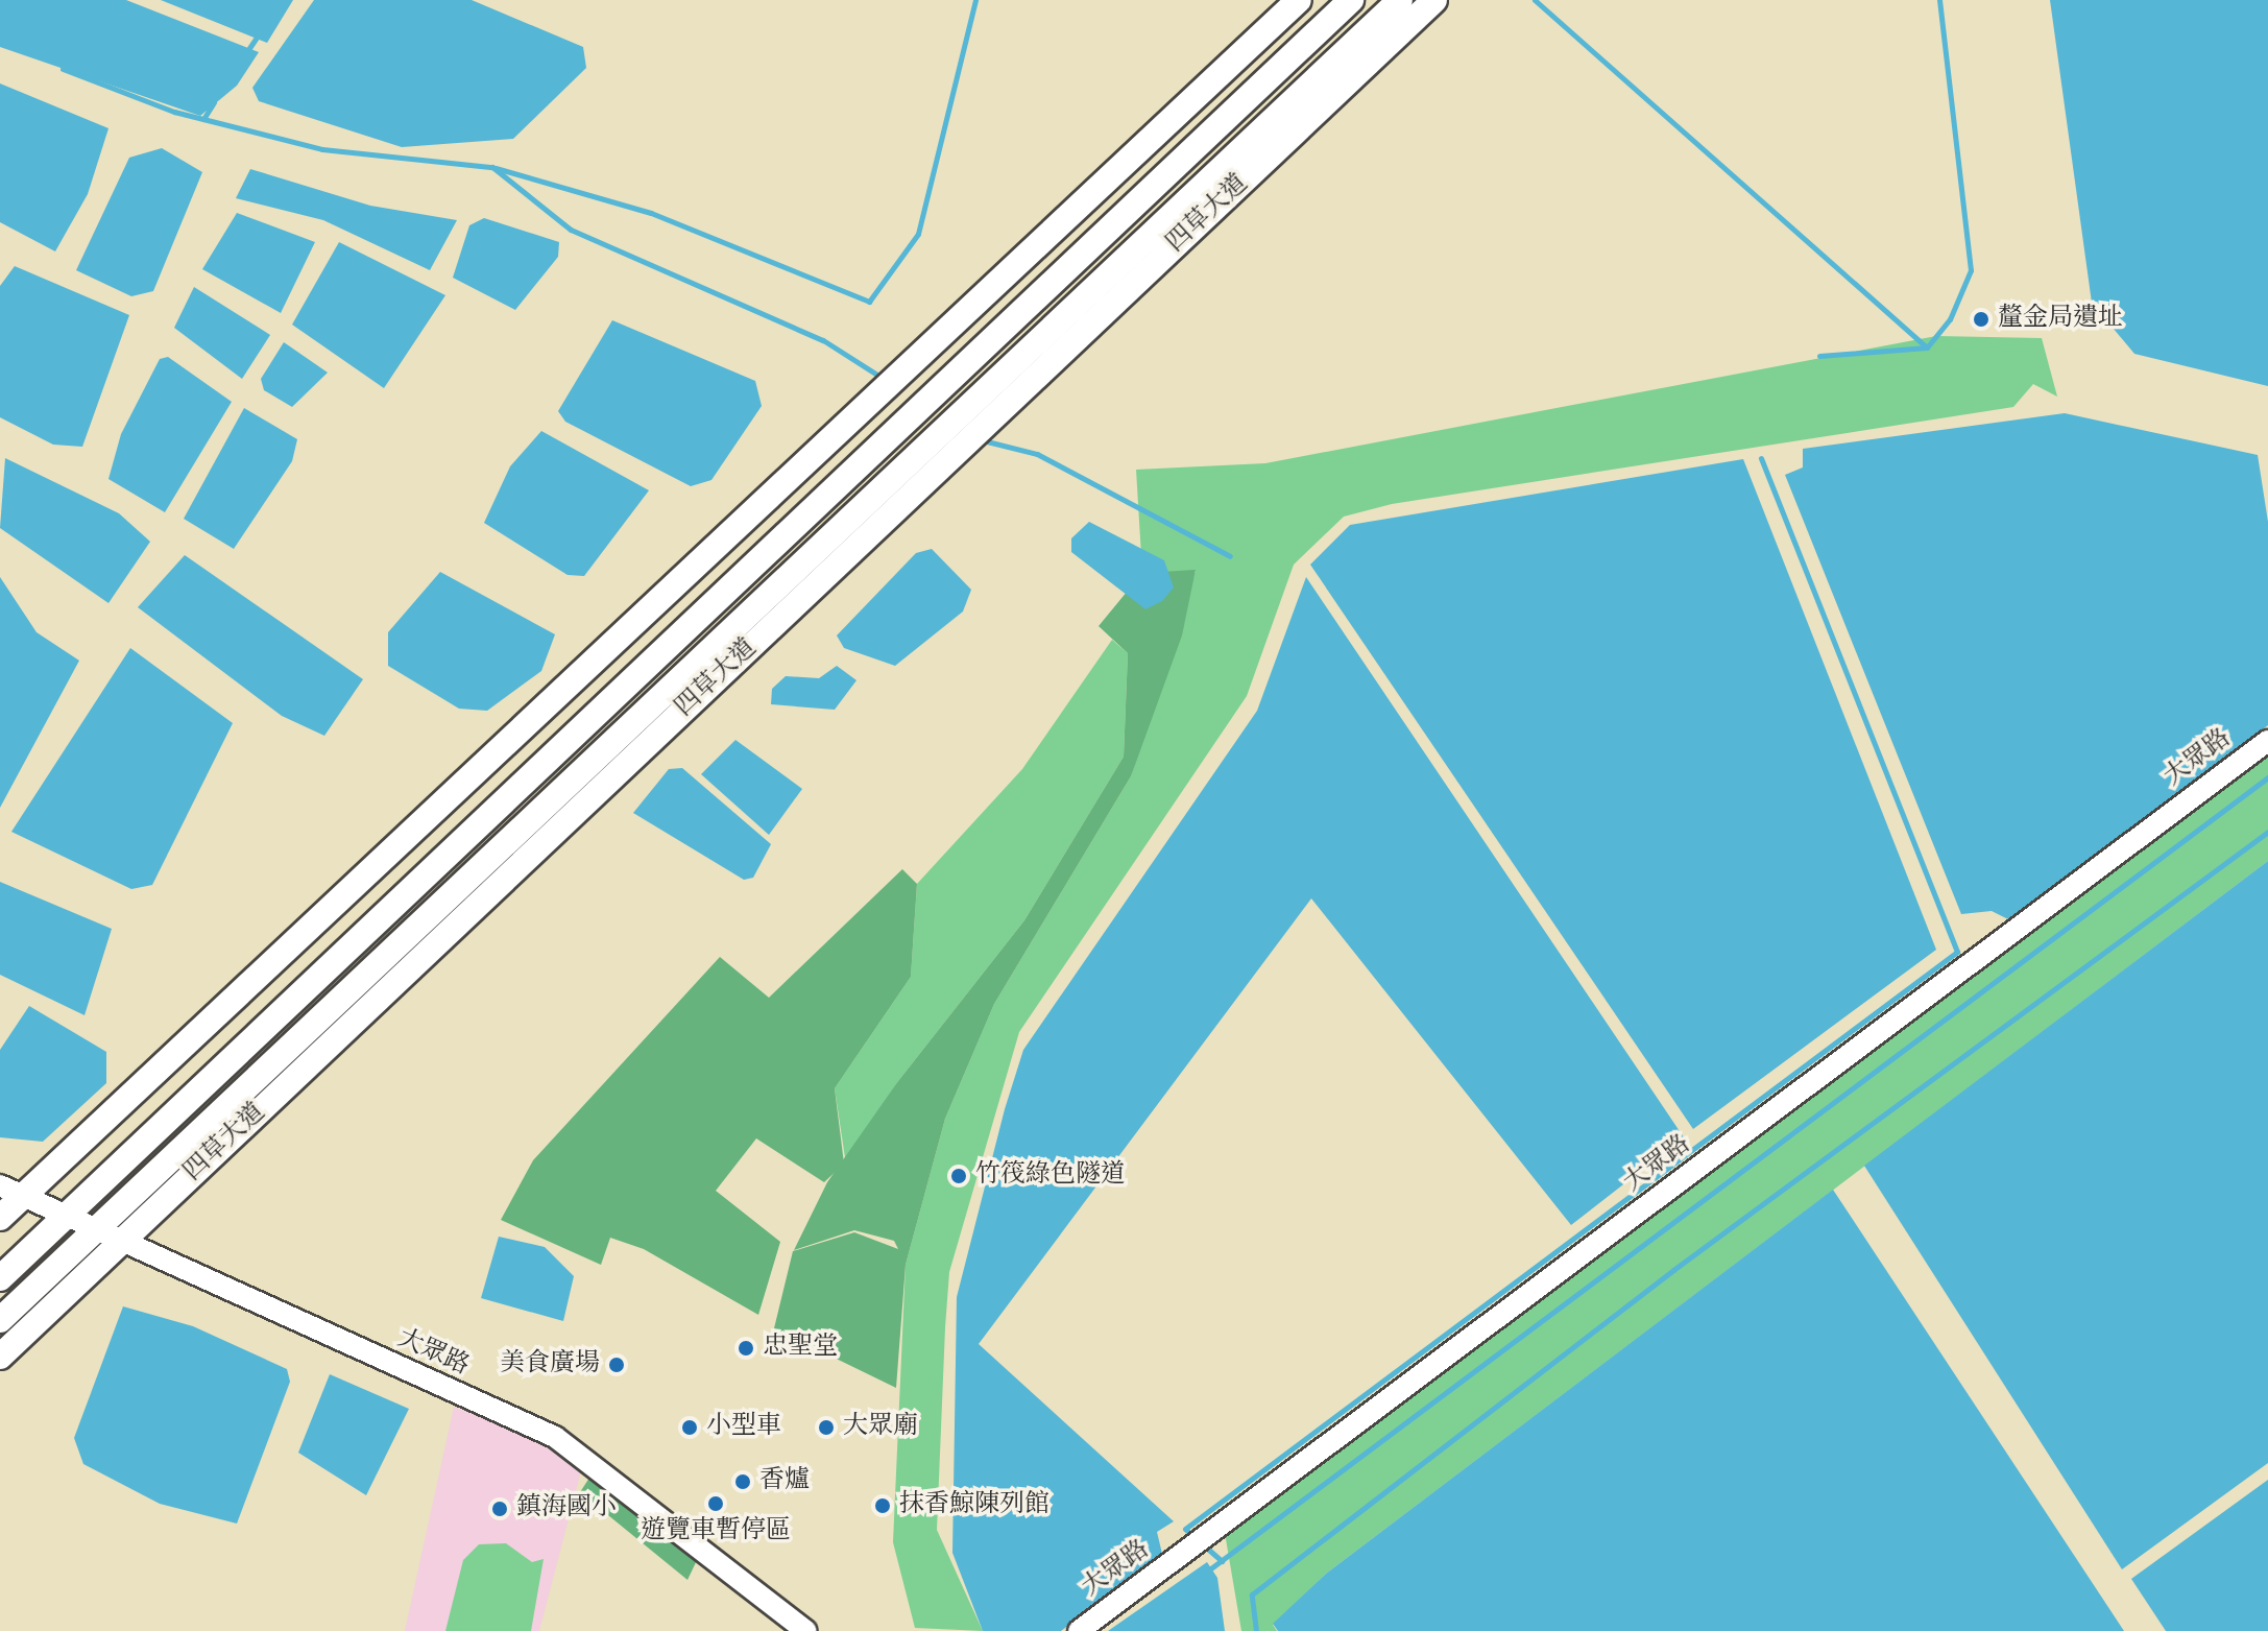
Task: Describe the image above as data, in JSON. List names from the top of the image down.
{
  "streets": {
    "street": ["四草大道", "大眾路"]
  },
  "crossings": [
    ["四草大道", "大眾路"]
  ],
  "places": [
    "釐金局遺址",
    "竹筏綠色隧道",
    "忠聖堂",
    "美食廣場",
    "小型車",
    "大眾廟",
    "香爐",
    "遊覽車暫停區",
    "抹香鯨陳列館",
    "鎮海國小"
  ]
}
